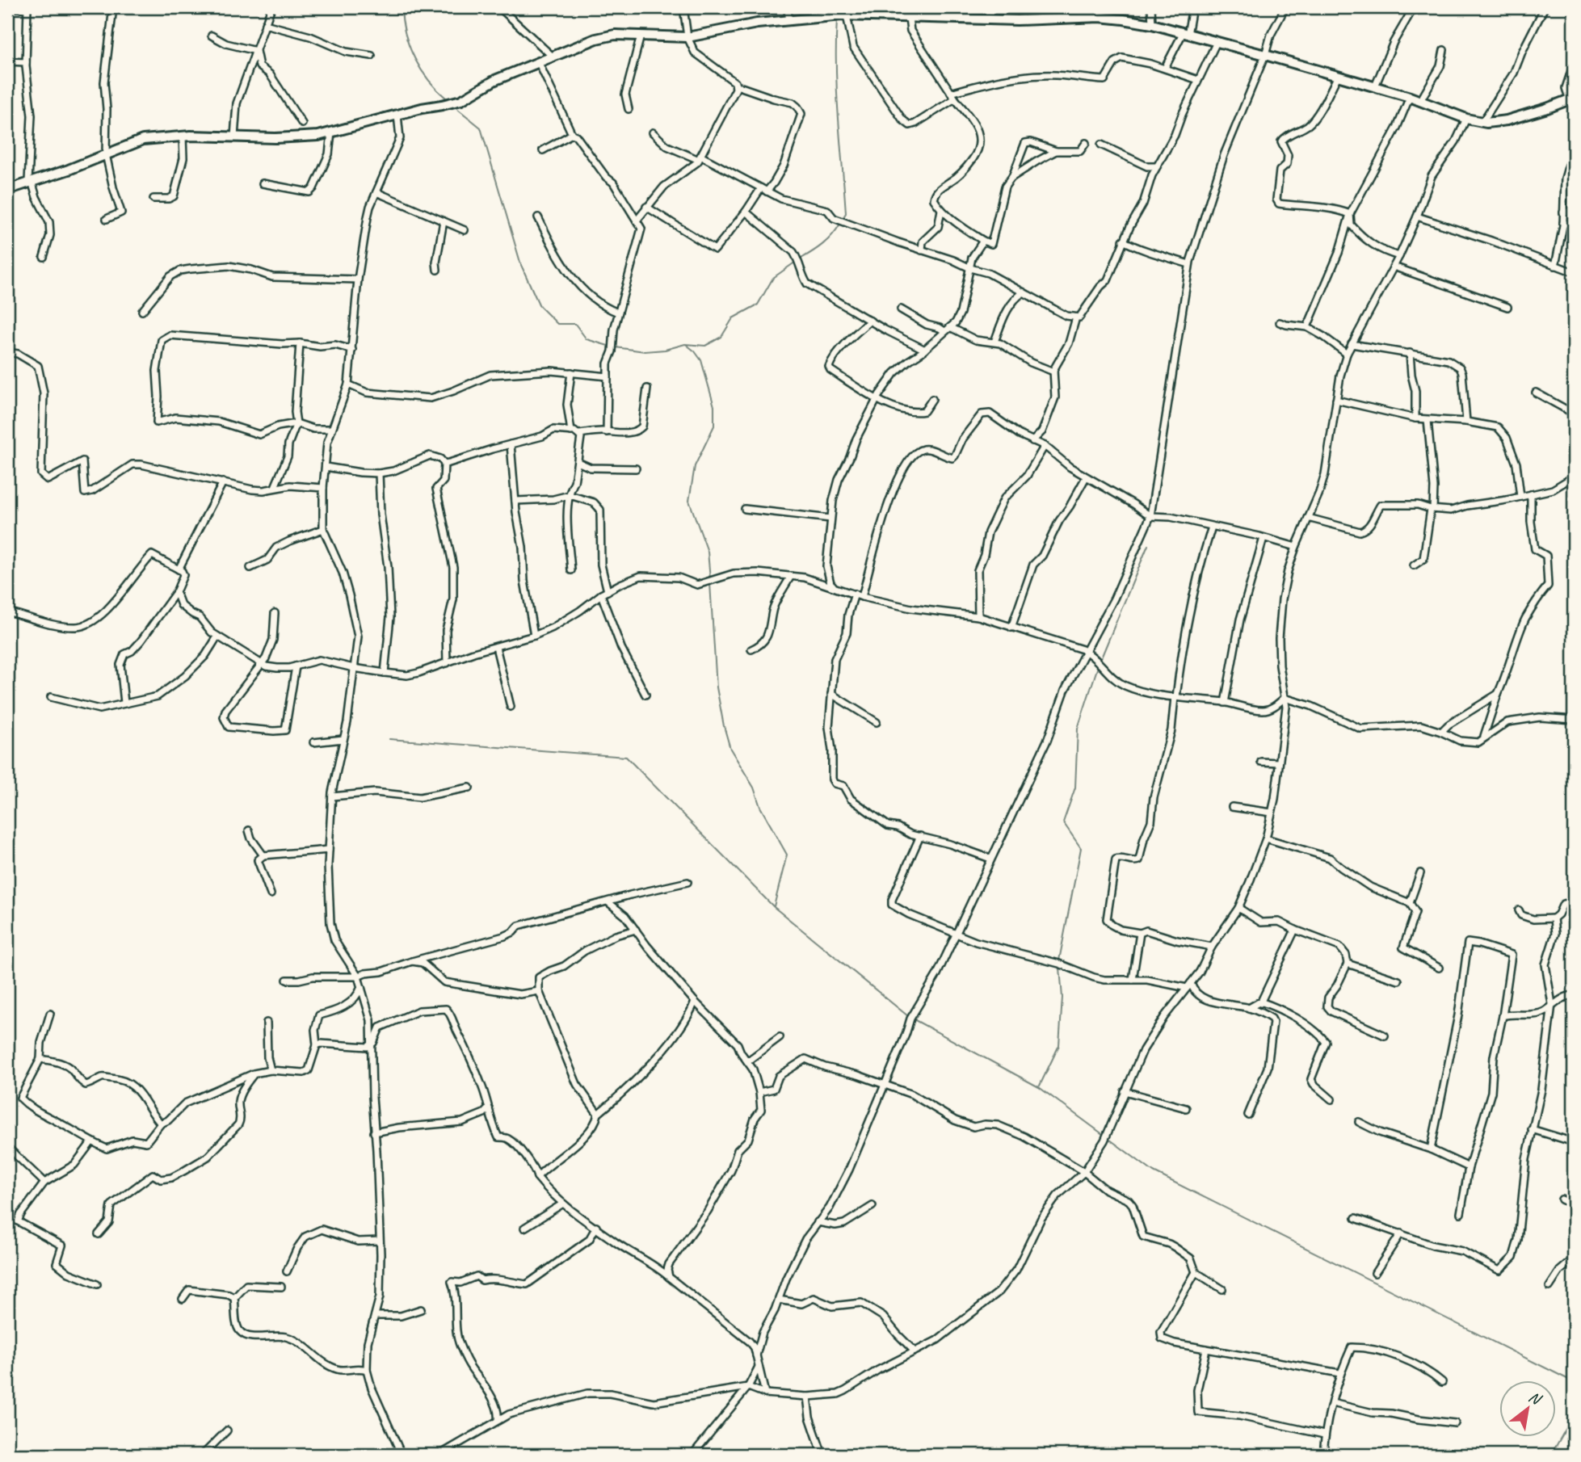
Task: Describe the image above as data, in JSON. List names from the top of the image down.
{
  "north": "top right"
}
